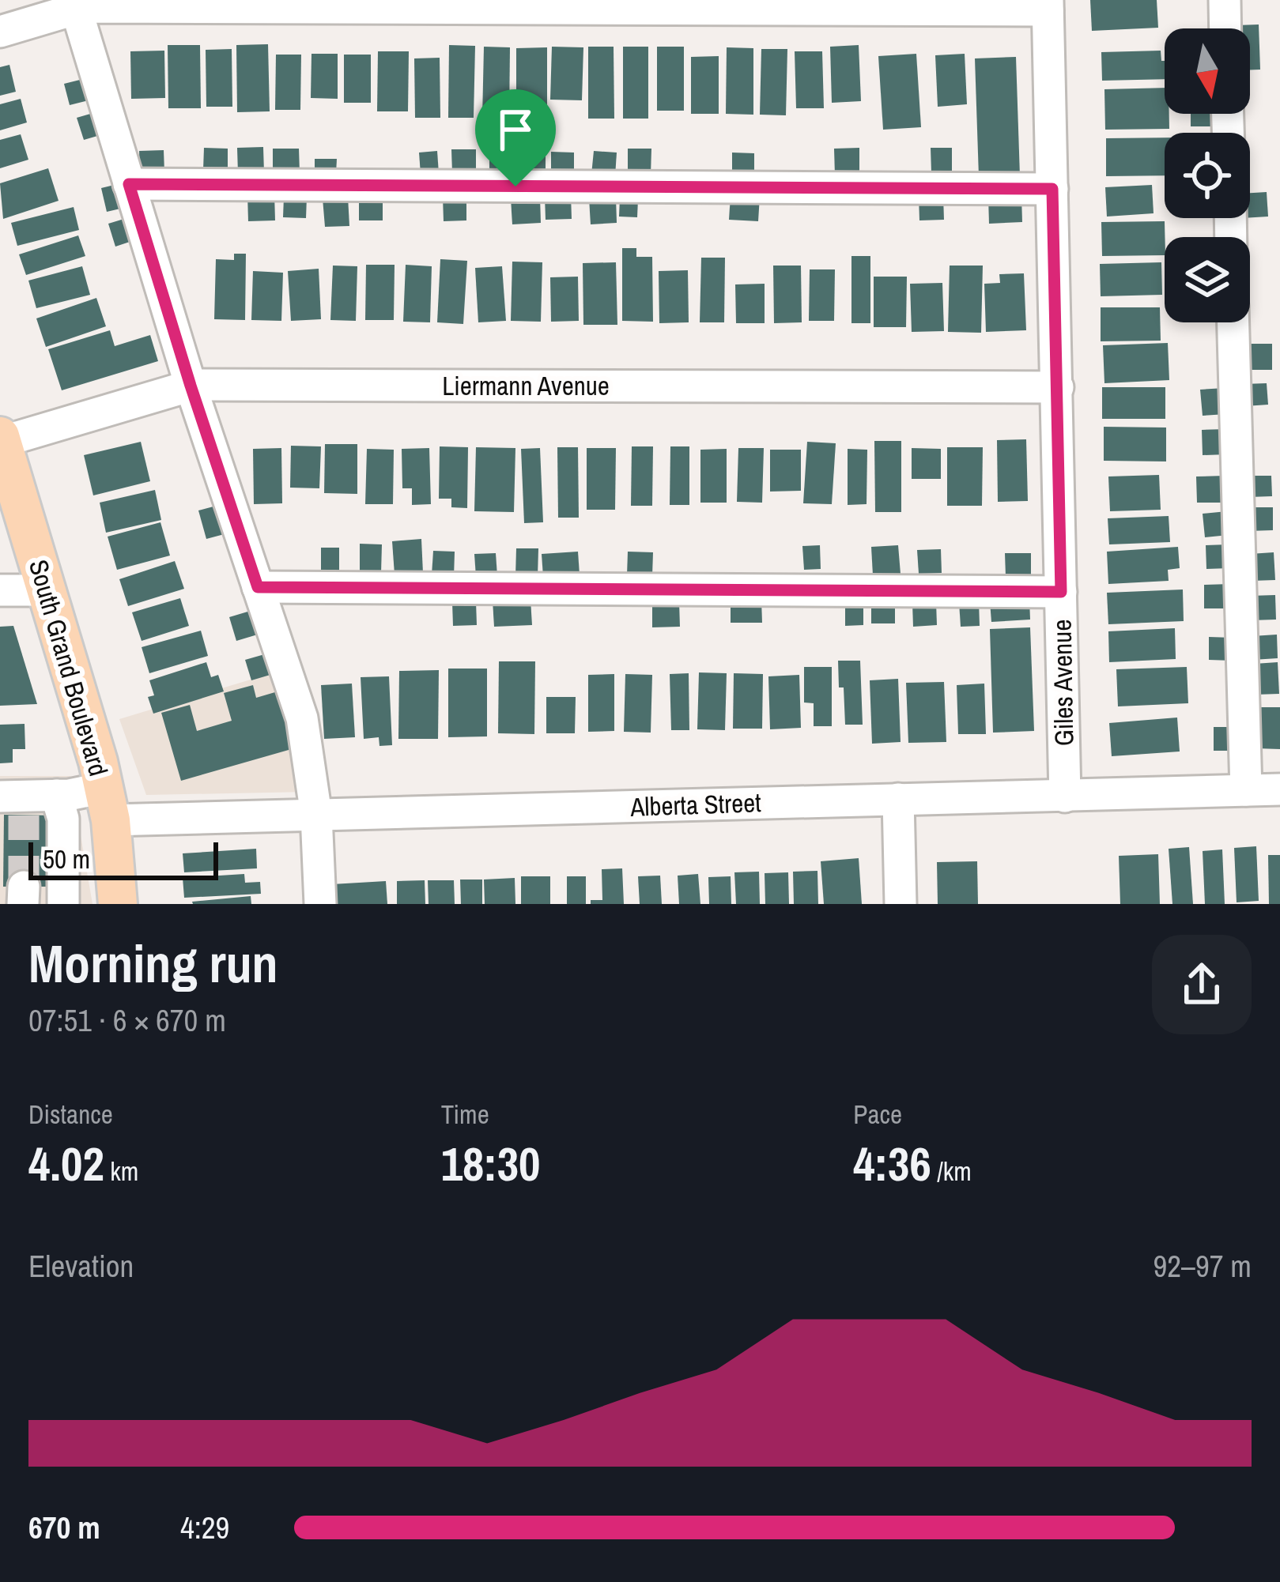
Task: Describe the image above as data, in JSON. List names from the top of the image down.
{
  "streets": {
    "main road": ["South Grand Boulevard"],
    "street": ["Liermann Avenue", "Giles Avenue", "Alberta Street"]
  },
  "crossings": [
    ["Liermann Avenue", "South Grand Boulevard"],
    ["Liermann Avenue", "Giles Avenue"],
    ["South Grand Boulevard", "Alberta Street"],
    ["Giles Avenue", "Alberta Street"]
  ],
  "scale_bar": "50 m",
  "north": "bottom",
  "page": {
    "scale": "50 m",
    "heading": ["Morning run", "07:51 · 6 × 670 m"],
    "stats": [
      ["Distance", "4.02 km"],
      ["Time", "18:30"],
      ["Pace", "4:36 /km"]
    ],
    "chart": ["Elevation", "92–97 m"],
    "list": [
      {
        "name": "670 m",
        "note": "4:29"
      }
    ]
  }
}
